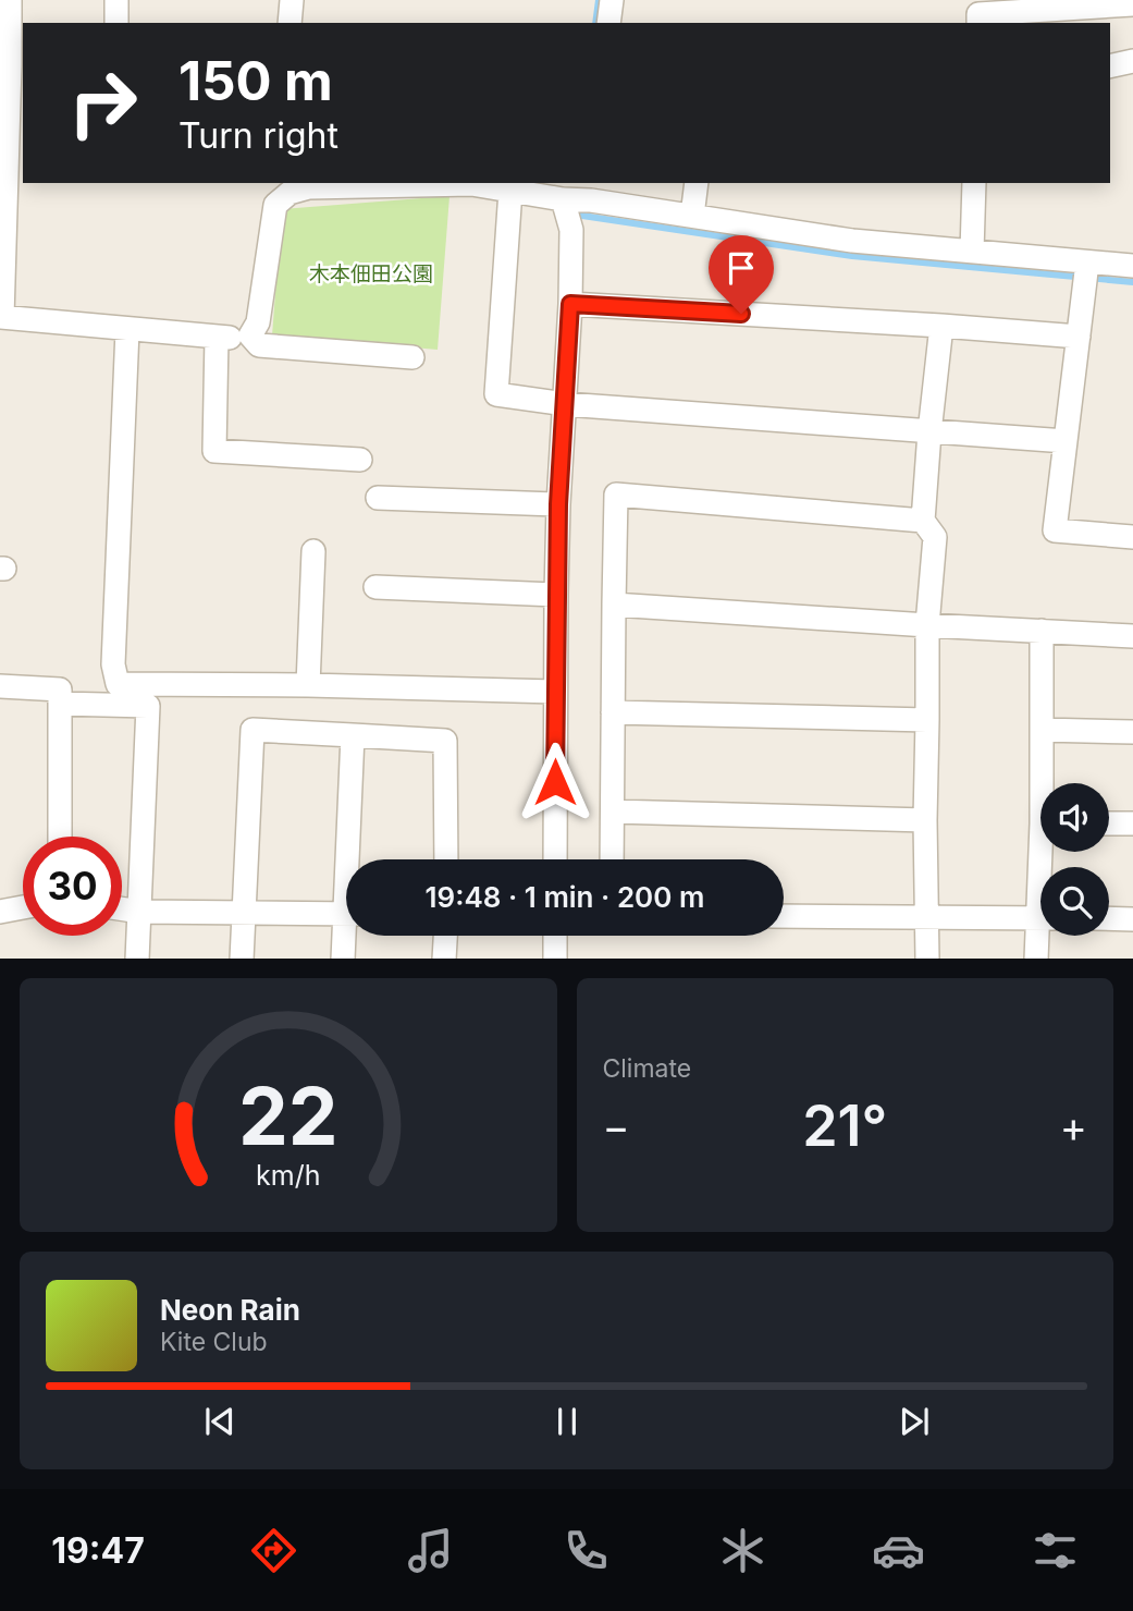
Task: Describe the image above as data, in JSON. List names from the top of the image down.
{
  "parks": ["木本佃田公園"],
  "page": {
    "turn": ["150 m", "Turn right"],
    "limit": "30",
    "trip": "19:48 · 1 min · 200 m",
    "tile": "Climate",
    "heat": ["−", "21°", "+"],
    "song": ["Neon Rain", "Kite Club"],
    "tabs": "19:47",
    "gauge": ["22", "km/h"]
  }
}
